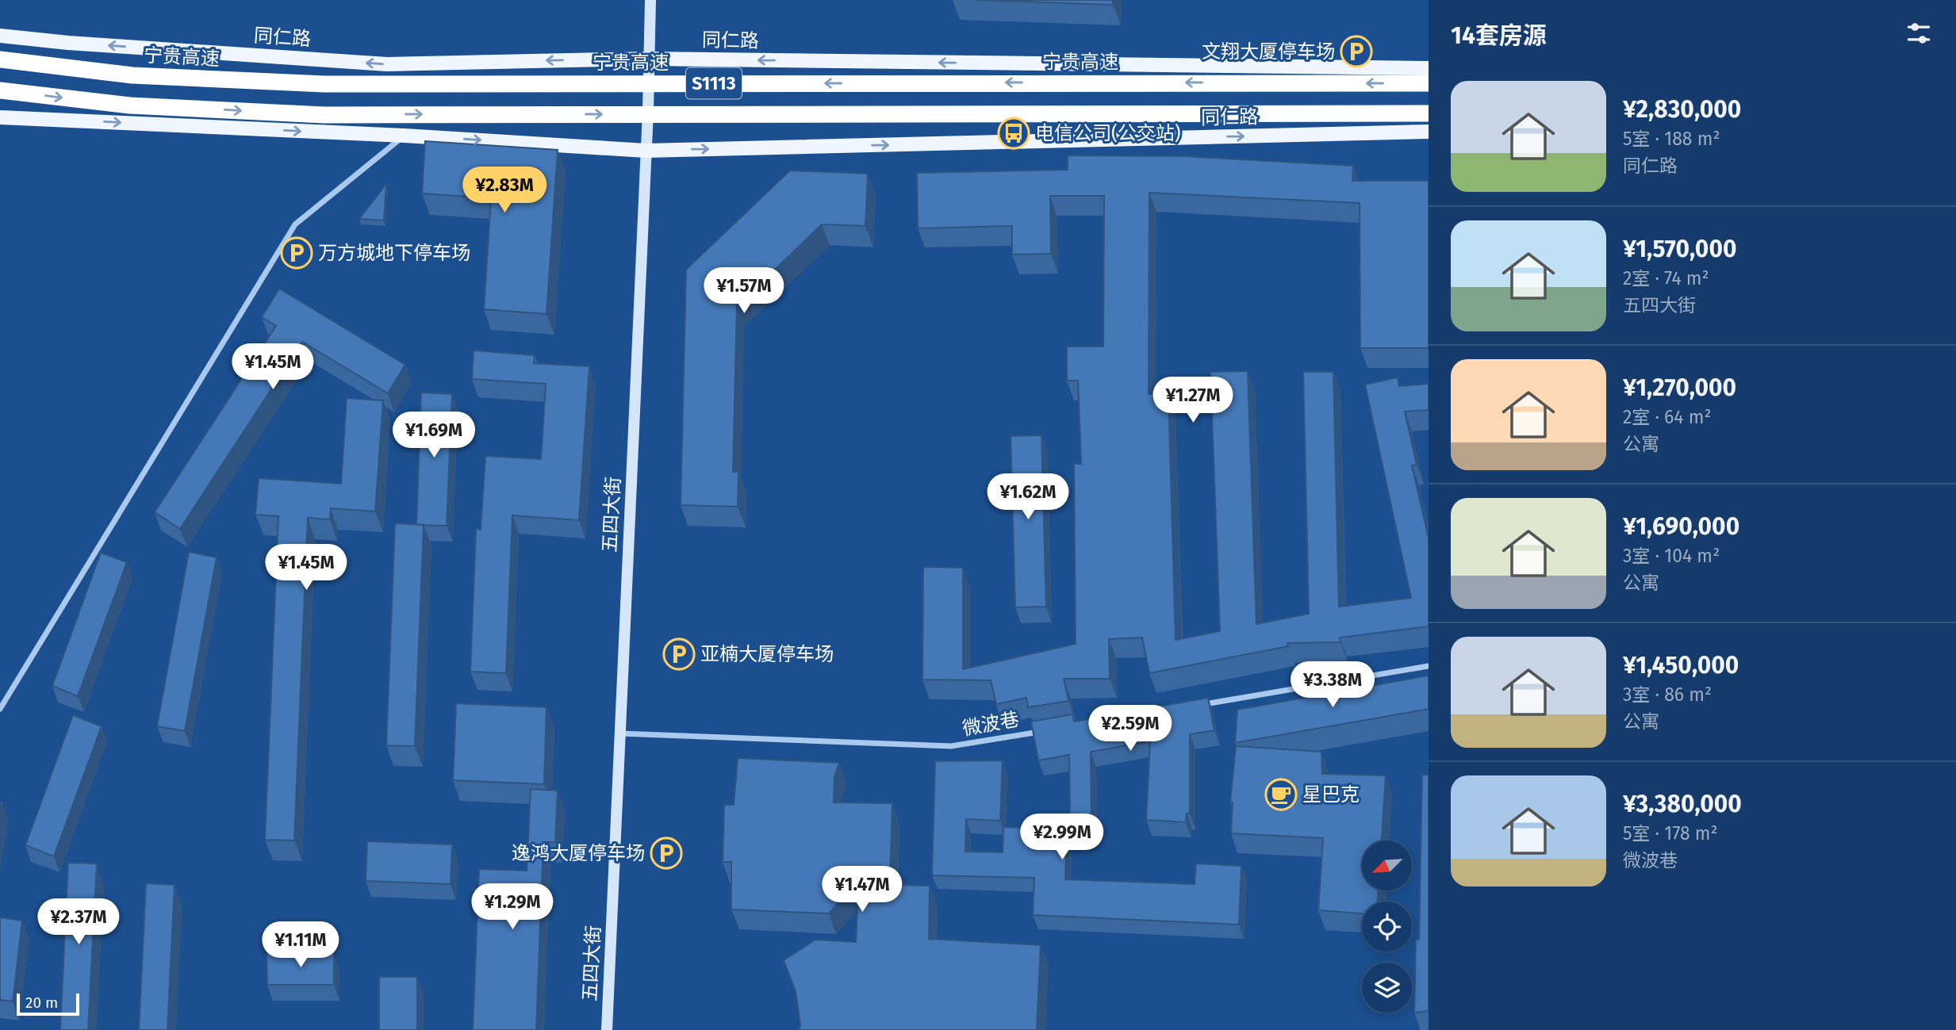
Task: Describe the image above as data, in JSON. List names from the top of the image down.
{
  "streets": {
    "highway": ["宁贵高速", "S1113"],
    "main road": ["同仁路", "五四大街"],
    "street": ["微波巷"]
  },
  "crossings": [
    ["同仁路", "五四大街"],
    ["五四大街", "微波巷"]
  ],
  "places": {
    "parking": [
      "文翔大厦停车场",
      "万方城地下停车场",
      "亚楠大厦停车场",
      "逸鸿大厦停车场"
    ],
    "bus stop": ["电信公司(公交站)"],
    "cafe": ["星巴克"]
  },
  "scale_bar": "20 m",
  "north": "bottom left",
  "page": {
    "heading": "14套房源",
    "list": [
      {
        "name": "¥2,830,000",
        "note": "5室 · 188 m² · 同仁路"
      },
      {
        "name": "¥1,570,000",
        "note": "2室 · 74 m² · 五四大街"
      },
      {
        "name": "¥1,270,000",
        "note": "2室 · 64 m² · 公寓"
      },
      {
        "name": "¥1,690,000",
        "note": "3室 · 104 m² · 公寓"
      },
      {
        "name": "¥1,450,000",
        "note": "3室 · 86 m² · 公寓"
      },
      {
        "name": "¥3,380,000",
        "note": "5室 · 178 m² · 微波巷"
      }
    ],
    "price": [
      "¥2.83M",
      "¥1.57M",
      "¥1.45M",
      "¥1.27M",
      "¥1.69M",
      "¥1.62M",
      "¥1.45M",
      "¥3.38M",
      "¥2.59M",
      "¥2.99M",
      "¥1.47M",
      "¥1.29M",
      "¥2.37M",
      "¥1.11M"
    ],
    "scale": "20 m"
  }
}
